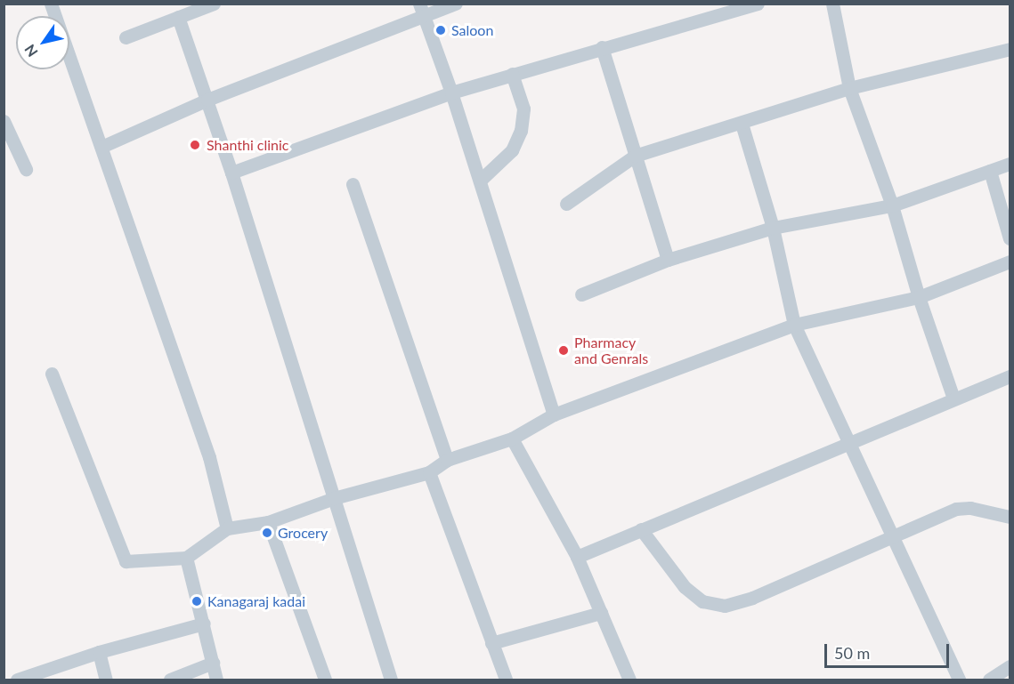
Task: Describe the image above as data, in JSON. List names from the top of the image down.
{
  "places": [
    "Saloon",
    "Shanthi clinic",
    "Pharmacy and Genrals",
    "Grocery",
    "Kanagaraj kadai"
  ],
  "scale_bar": "50 m",
  "north": "bottom left"
}
